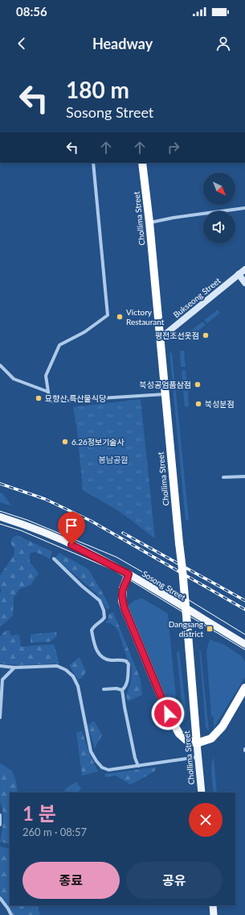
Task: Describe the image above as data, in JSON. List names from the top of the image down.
{
  "streets": {
    "highway": ["Chollima Street"],
    "main road": ["Bukseong Street", "Sosong Street"]
  },
  "crossings": [
    ["Chollima Street", "Bukseong Street"]
  ],
  "parks": ["봉남공원"],
  "places": {
    "other": [
      "Victory Restaurant",
      "평전조선옷점",
      "북성공엄품삼점",
      "묘향산 륵산물식당",
      "북성분점",
      "6.26정보기술사"
    ],
    "transit": ["Dangsang district"]
  },
  "north": "bottom right",
  "page": {
    "status": "08:56",
    "header": "Headway",
    "turn": ["180 m", "Sosong Street"],
    "heading": ["1 분", "260 m · 08:57"],
    "buttons": ["종료", "공유"]
  }
}
